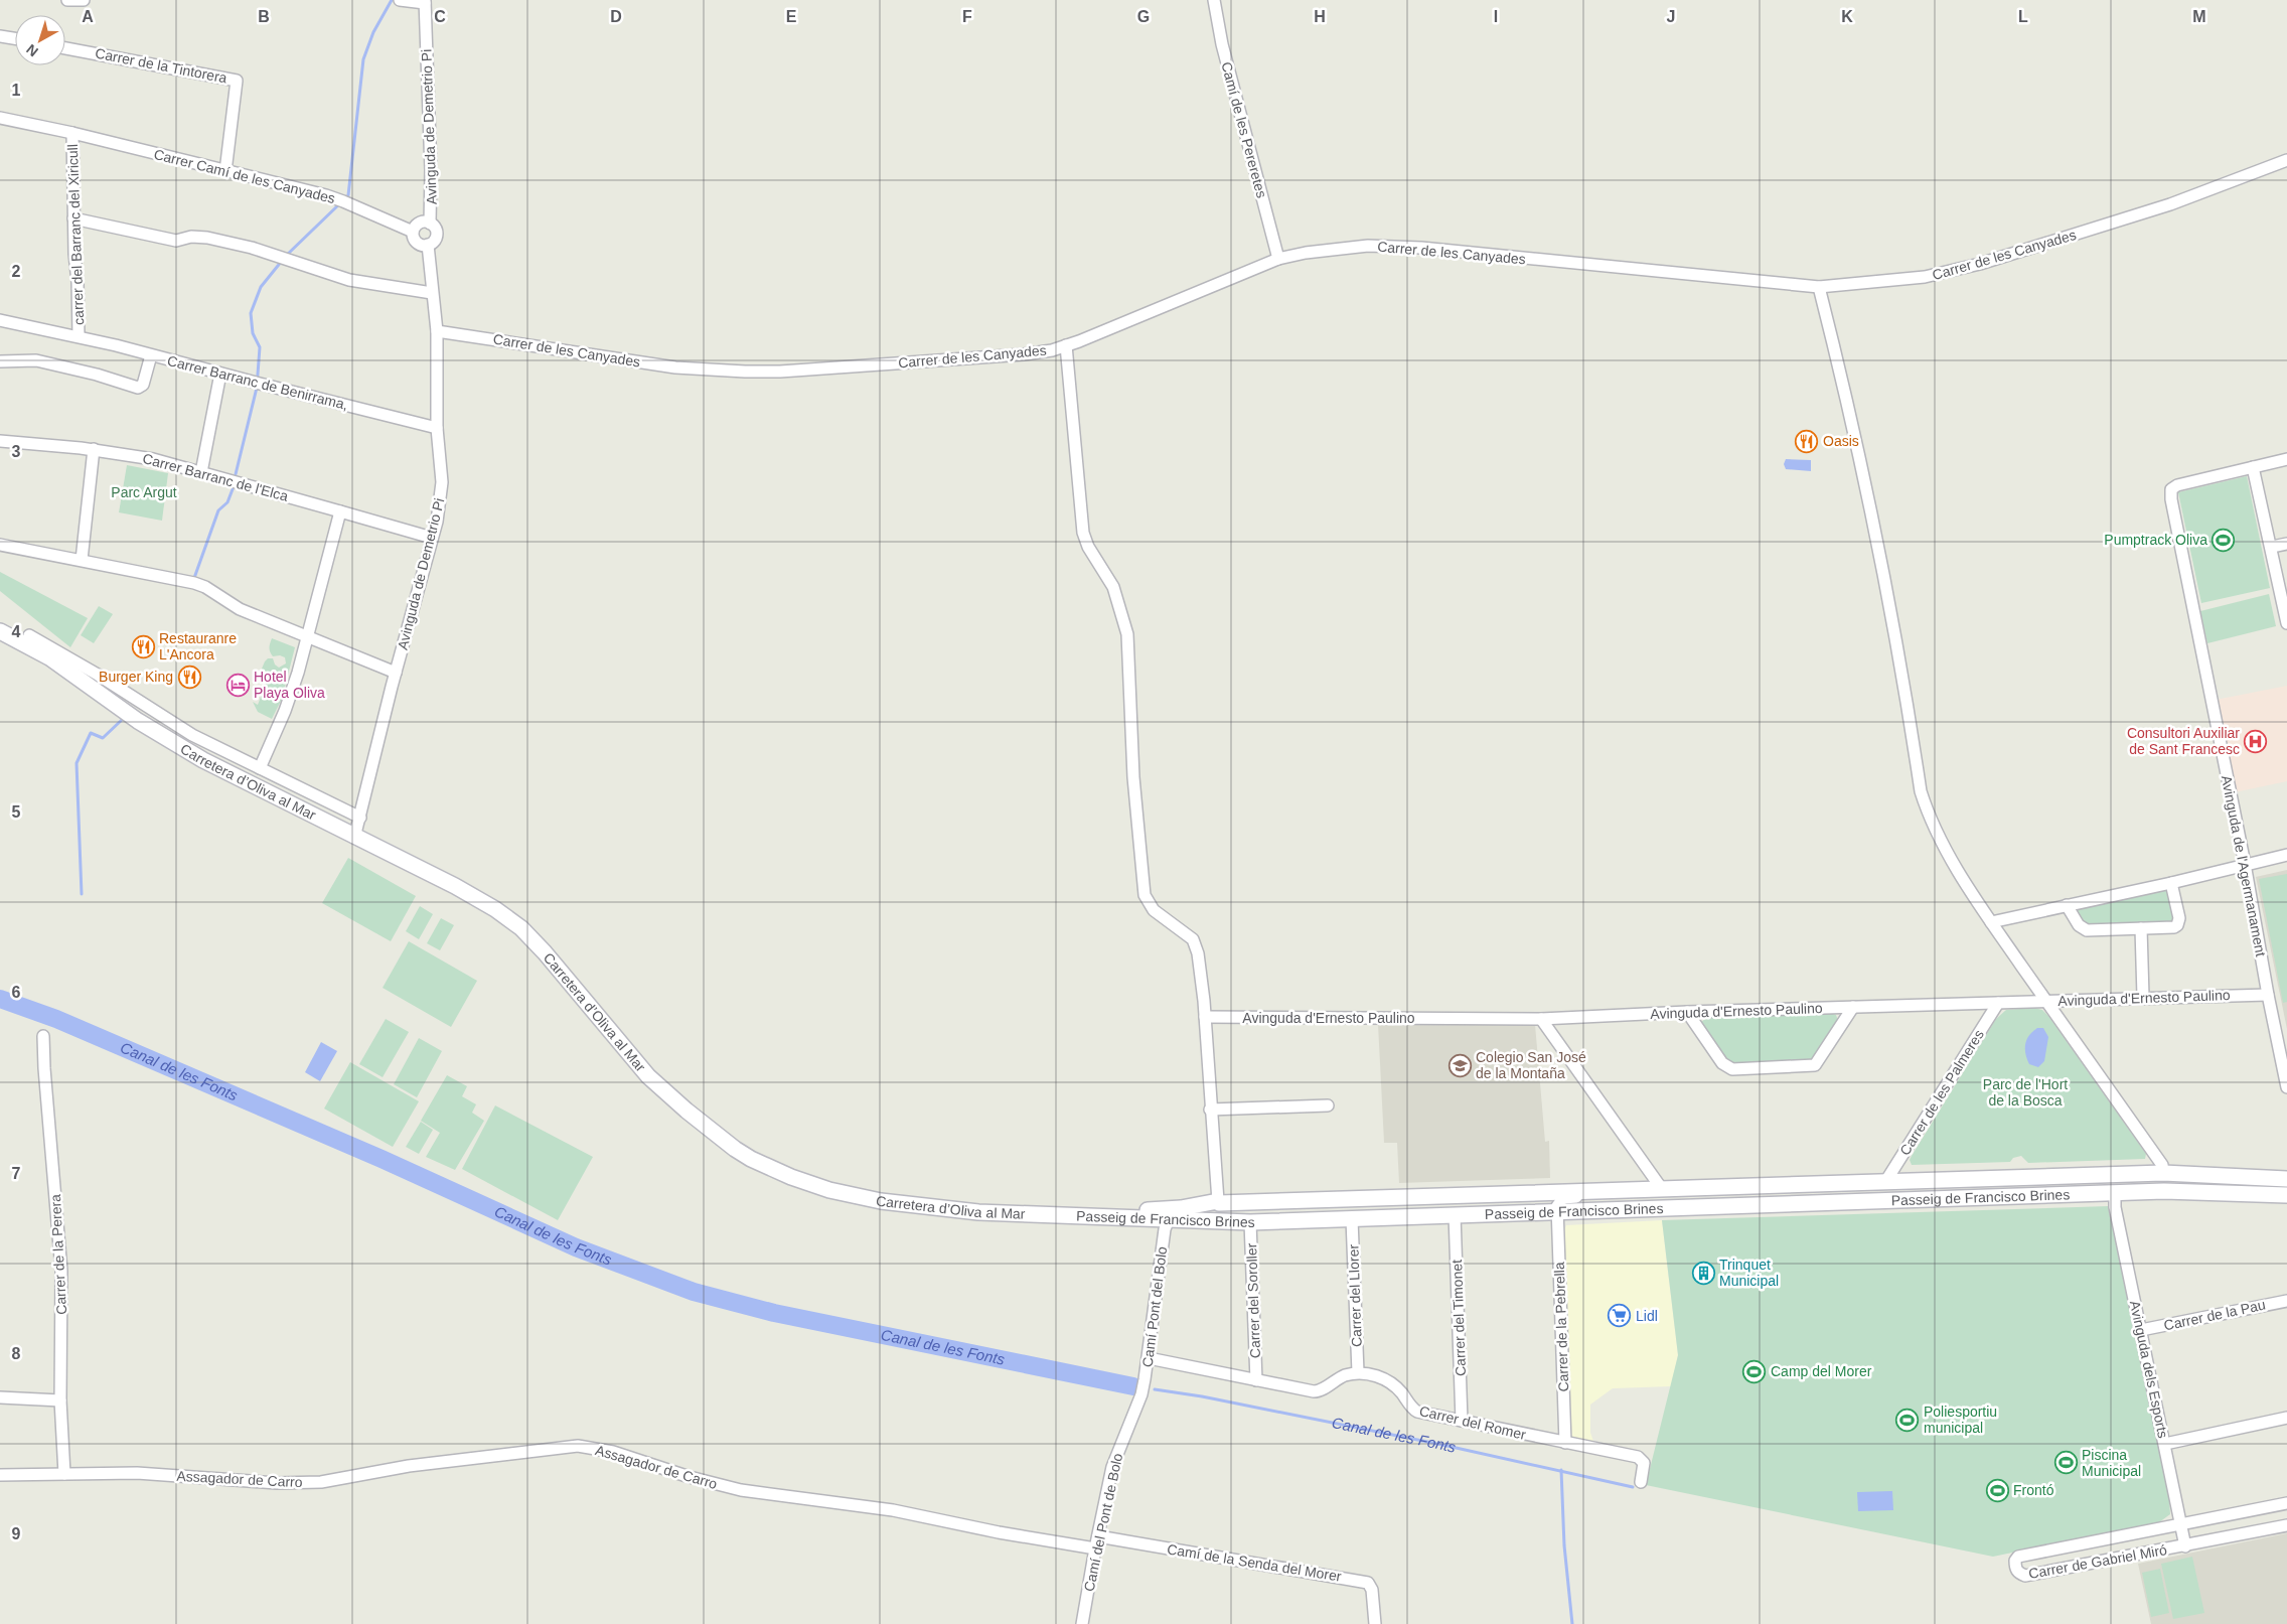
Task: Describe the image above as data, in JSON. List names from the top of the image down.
{
  "streets": {
    "street": [
      "Carrer de la Tintorera",
      "Avinguda de Demetrio Pi",
      "Camí de les Pereretes",
      "Carrer Camí de les Canyades",
      "carrer del Barranc del Xiricull",
      "Carrer de les Canyades",
      "Carrer Barranc de Benirrama,",
      "Carrer Barranc de l'Elca",
      "Carretera d’Oliva al Mar",
      "Avinguda de l'Agermanament",
      "Avinguda d'Ernesto Paulino",
      "Carrer de les Palmeres",
      "Passeig de Francisco Brines",
      "Carrer de la Perera",
      "Carrer del Llorer",
      "Carrer del Soroller",
      "Camí Pont del Bolo",
      "Carrer de la Pau",
      "Carrer del Timonet",
      "Carrer de la Pebrella",
      "Avinguda dels Esports",
      "Carrer del Romer",
      "Assagador de Carro",
      "Camí del Pont de Bolo",
      "Carrer de Gabriel Miró",
      "Camí de la Senda del Morer"
    ]
  },
  "crossings": [
    ["Carrer de la Tintorera", "Carrer Camí de les Canyades"],
    ["Avinguda de Demetrio Pi", "Carrer Camí de les Canyades"],
    ["Avinguda de Demetrio Pi", "Carrer de les Canyades"],
    ["Avinguda de Demetrio Pi", "Carrer Barranc de Benirrama,"],
    ["Avinguda de Demetrio Pi", "Carrer Barranc de l'Elca"],
    ["Avinguda de Demetrio Pi", "Carretera d’Oliva al Mar"],
    ["Camí de les Pereretes", "Carrer de les Canyades"],
    ["Carrer Camí de les Canyades", "carrer del Barranc del Xiricull"],
    ["carrer del Barranc del Xiricull", "Carrer Barranc de Benirrama,"],
    ["Carretera d’Oliva al Mar", "Passeig de Francisco Brines"],
    ["Avinguda de l'Agermanament", "Avinguda d'Ernesto Paulino"],
    ["Avinguda d'Ernesto Paulino", "Carrer de les Palmeres"],
    ["Carrer de les Palmeres", "Passeig de Francisco Brines"],
    ["Passeig de Francisco Brines", "Carrer del Llorer"],
    ["Passeig de Francisco Brines", "Carrer del Soroller"],
    ["Passeig de Francisco Brines", "Camí Pont del Bolo"],
    ["Passeig de Francisco Brines", "Carrer del Timonet"],
    ["Passeig de Francisco Brines", "Carrer de la Pebrella"],
    ["Passeig de Francisco Brines", "Avinguda dels Esports"],
    ["Carrer de la Perera", "Assagador de Carro"],
    ["Carrer del Llorer", "Carrer del Romer"],
    ["Camí Pont del Bolo", "Camí del Pont de Bolo"],
    ["Carrer de la Pau", "Avinguda dels Esports"],
    ["Carrer del Timonet", "Carrer del Romer"],
    ["Carrer de la Pebrella", "Carrer del Romer"],
    ["Avinguda dels Esports", "Carrer de Gabriel Miró"],
    ["Assagador de Carro", "Camí del Pont de Bolo"],
    ["Camí del Pont de Bolo", "Camí de la Senda del Morer"]
  ],
  "water": ["Canal de les Fonts"],
  "parks": ["Parc Argut", "Parc de l'Hort de la Bosca"],
  "places": {
    "restaurant": ["Oasis", "Restauranre L'Ancora", "Burger King"],
    "sports": [
      "Pumptrack Oliva",
      "Camp del Morer",
      "Poliesportiu municipal",
      "Piscina Municipal",
      "Frontó"
    ],
    "hotel": ["Hotel Playa Oliva"],
    "hospital": ["Consultori Auxiliar de Sant Francesc"],
    "school or university": ["Colegio San José de la Montaña"],
    "building": ["Trinquet Municipal"],
    "supermarket": ["Lidl"]
  },
  "north": "bottom left",
  "grid": {
    "columns": [
      "A",
      "B",
      "C",
      "D",
      "E",
      "F",
      "G",
      "H",
      "I",
      "J",
      "K",
      "L",
      "M"
    ],
    "rows": [
      "1",
      "2",
      "3",
      "4",
      "5",
      "6",
      "7",
      "8",
      "9"
    ]
  }
}
